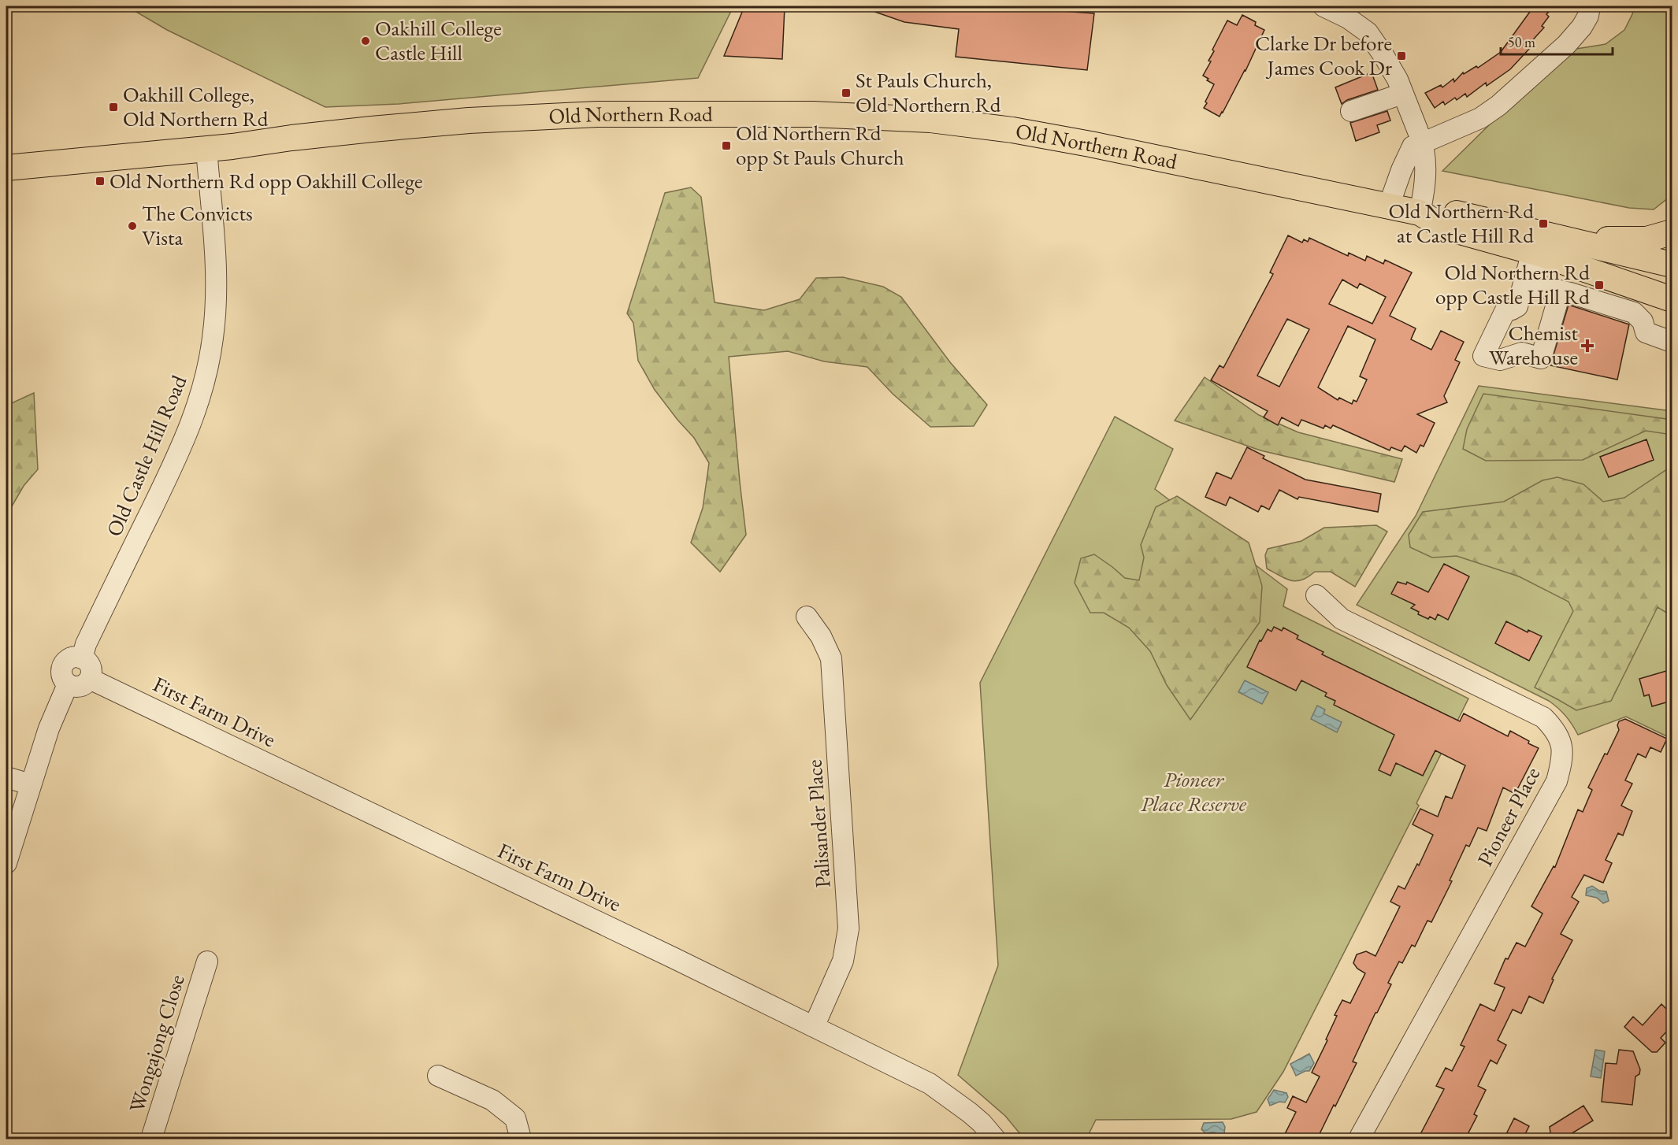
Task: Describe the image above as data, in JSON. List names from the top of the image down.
{
  "streets": {
    "main road": ["Old Northern Road"],
    "street": [
      "Old Castle Hill Road",
      "First Farm Drive",
      "Pioneer Place",
      "Palisander Place",
      "Wongajong Close"
    ]
  },
  "crossings": [
    ["Old Northern Road", "Old Castle Hill Road"],
    ["Old Castle Hill Road", "First Farm Drive"],
    ["First Farm Drive", "Palisander Place"]
  ],
  "parks": ["Pioneer Place Reserve"],
  "places": {
    "other": ["Oakhill College Castle Hill", "The Convicts Vista"],
    "transit": [
      "Clarke Dr before James Cook Dr",
      "St Pauls Church, Old Northern Rd",
      "Oakhill College, Old Northern Rd",
      "Old Northern Rd opp St Pauls Church",
      "Old Northern Rd opp Oakhill College",
      "Old Northern Rd at Castle Hill Rd",
      "Old Northern Rd opp Castle Hill Rd"
    ],
    "health": ["Chemist Warehouse"]
  },
  "scale_bar": "50 m"
}
